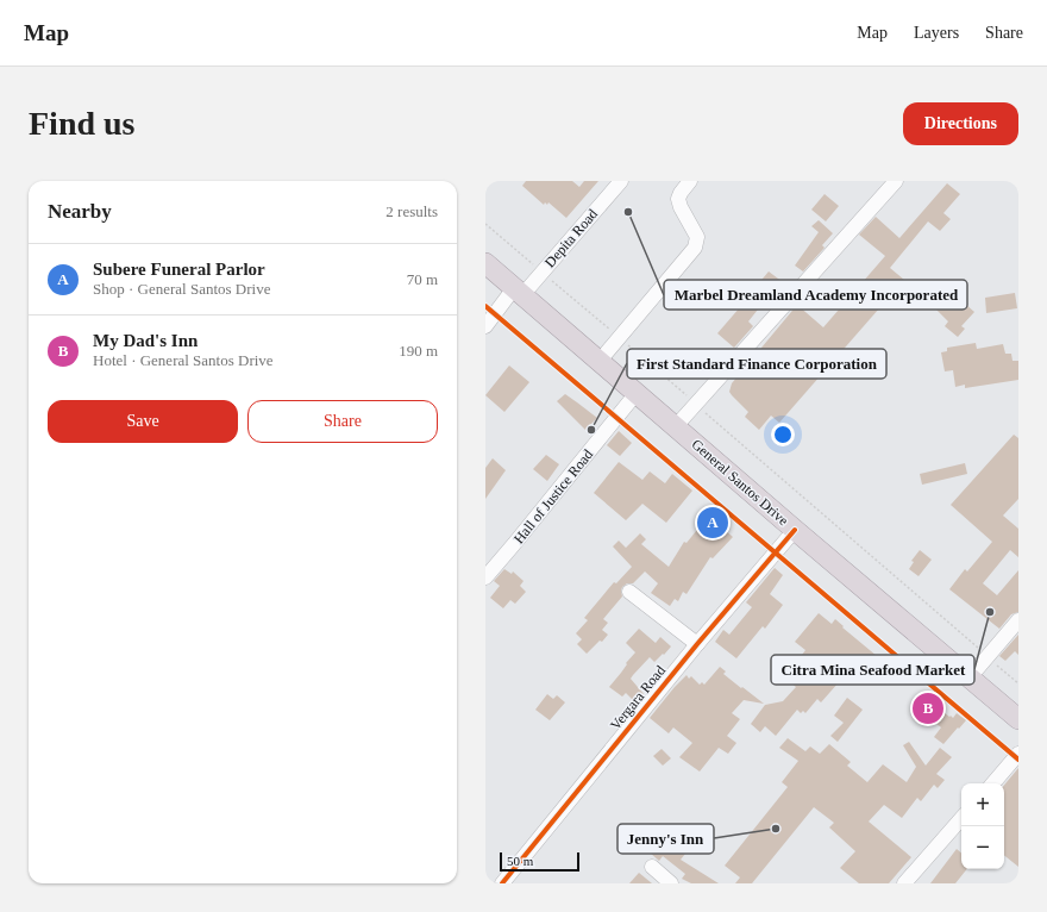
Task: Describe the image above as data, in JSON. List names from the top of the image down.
{
  "streets": {
    "highway": ["General Santos Drive"],
    "street": ["Depita Road", "Hall of Justice Road", "Vergara Road"]
  },
  "crossings": [
    ["Depita Road", "General Santos Drive"],
    ["General Santos Drive", "Hall of Justice Road"],
    ["General Santos Drive", "Vergara Road"]
  ],
  "places": [
    "Marbel Dreamland Academy Incorporated",
    "First Standard Finance Corporation",
    "Citra Mina Seafood Market",
    "Jenny's Inn"
  ],
  "scale_bar": "50 m",
  "page": {
    "header": "Map",
    "nav": ["Map", "Layers", "Share"],
    "buttons": [
      "Directions",
      ["Save", "Share"]
    ],
    "title": "Find us",
    "heading": ["Nearby", "2 results"],
    "list": [
      {
        "mark": "A",
        "name": "Subere Funeral Parlor",
        "note": "Shop · General Santos Drive",
        "value": "70 m"
      },
      {
        "mark": "B",
        "name": "My Dad's Inn",
        "note": "Hotel · General Santos Drive",
        "value": "190 m"
      }
    ],
    "pins": ["A", "B"],
    "map_buttons": ["+", "−"],
    "scale": "50 m"
  }
}
